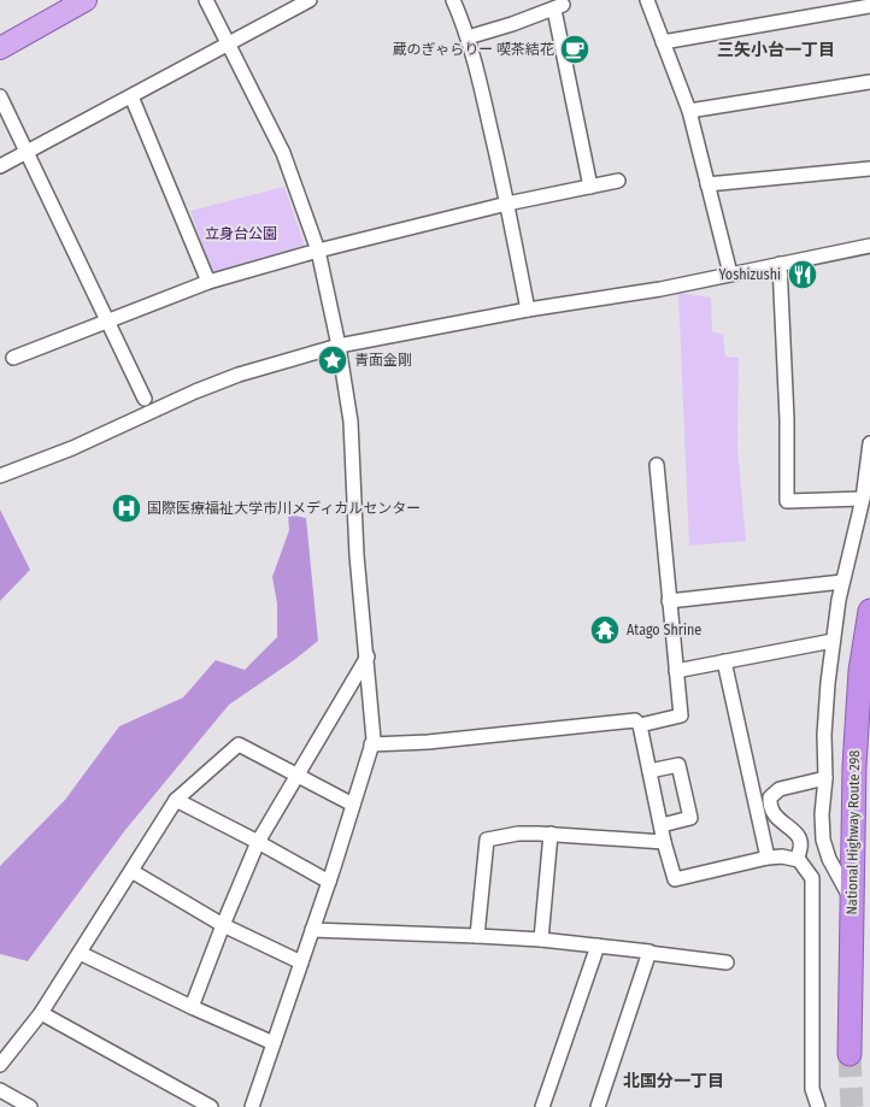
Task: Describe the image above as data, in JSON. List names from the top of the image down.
{
  "streets": {
    "highway": ["National Highway Route 298"]
  },
  "districts": ["三矢小台一丁目", "北国分一丁目"],
  "parks": ["立身台公園"],
  "places": {
    "cafe": ["蔵のぎゃらりー 喫茶結花"],
    "restaurant": ["Yoshizushi"],
    "place": ["青面金剛"],
    "hospital": ["国際医療福祉大学市川メディカルセンター"],
    "temple": ["Atago Shrine"]
  }
}
